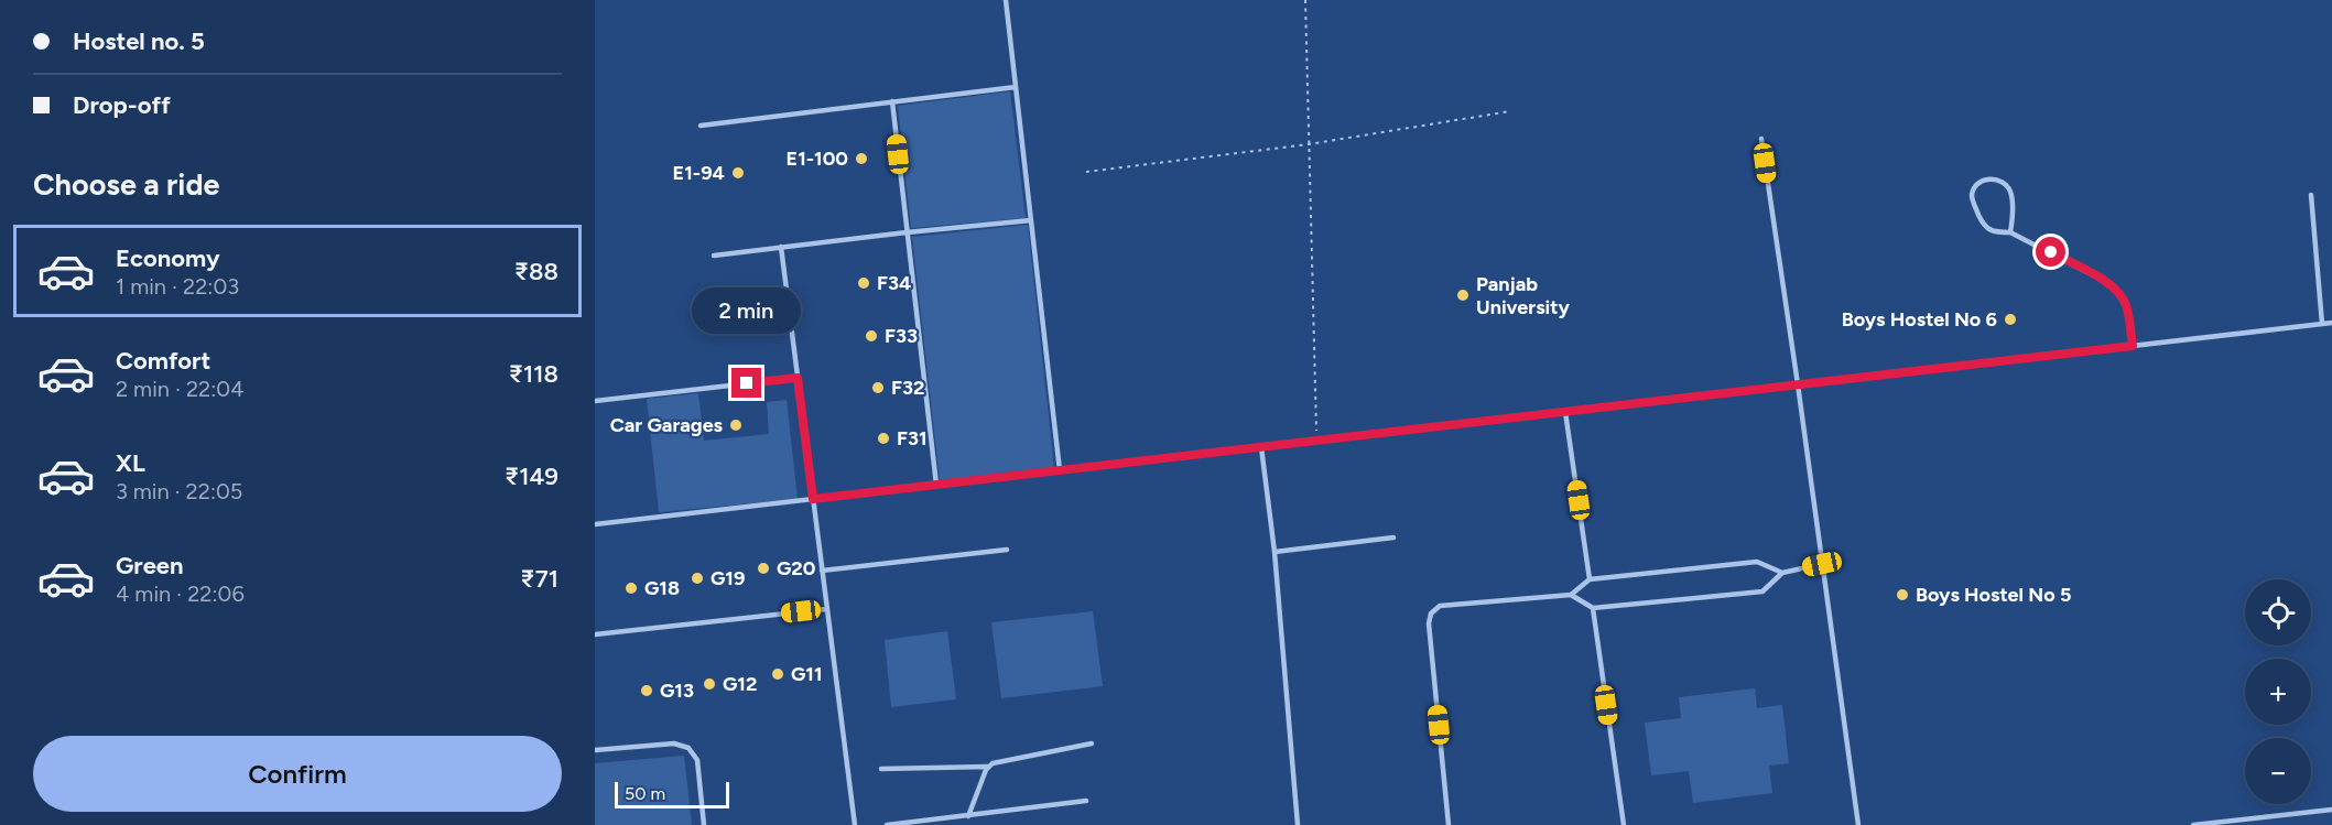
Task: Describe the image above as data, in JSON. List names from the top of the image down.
{
  "places": [
    "E1-100",
    "E1-94",
    "F34",
    "Panjab University",
    "Boys Hostel No 6",
    "F33",
    "F32",
    "Car Garages",
    "F31",
    "G20",
    "G19",
    "G18",
    "Boys Hostel No 5",
    "G11",
    "G12",
    "G13"
  ],
  "scale_bar": "50 m",
  "page": {
    "banner": ["Hostel no. 5", "Drop-off"],
    "heading": "Choose a ride",
    "list": [
      {
        "name": "Economy",
        "note": "1 min · 22:03",
        "value": "₹88"
      },
      {
        "name": "Comfort",
        "note": "2 min · 22:04",
        "value": "₹118"
      },
      {
        "name": "XL",
        "note": "3 min · 22:05",
        "value": "₹149"
      },
      {
        "name": "Green",
        "note": "4 min · 22:06",
        "value": "₹71"
      }
    ],
    "bubble": "2 min",
    "map_buttons": ["+", "−"],
    "buttons": "Confirm",
    "scale": "50 m"
  }
}
